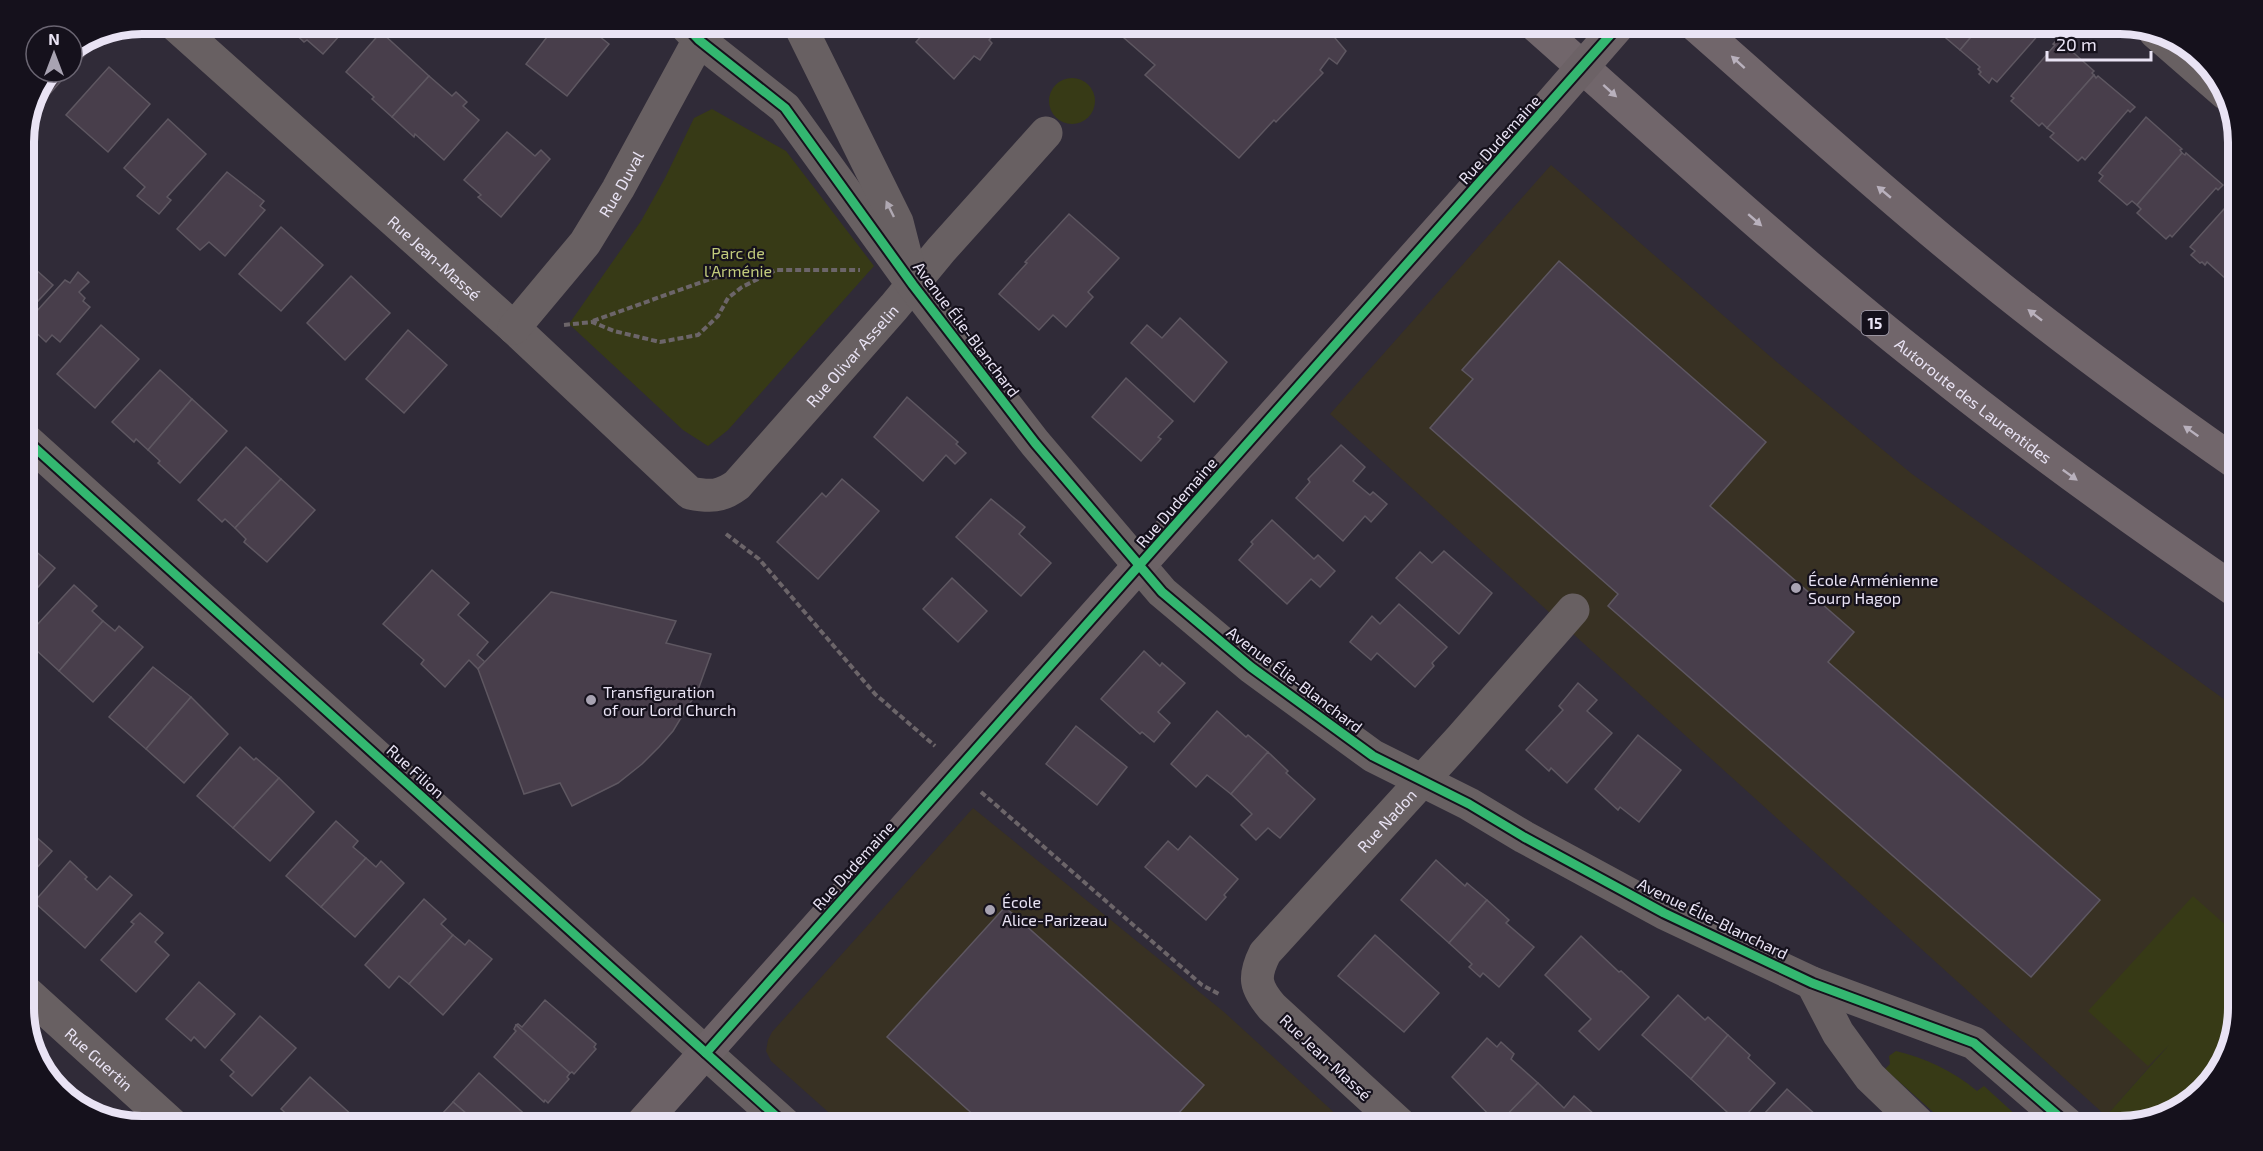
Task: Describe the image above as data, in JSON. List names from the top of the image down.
{
  "streets": {
    "highway": ["15", "Autoroute des Laurentides"],
    "street": [
      "Rue Dudemaine",
      "Rue Duval",
      "Rue Jean-Massé",
      "Avenue Élie-Blanchard",
      "Rue Olivar Asselin",
      "Rue Filion",
      "Rue Nadon",
      "Rue Guertin"
    ]
  },
  "crossings": [
    ["Rue Dudemaine", "Avenue Élie-Blanchard"],
    ["Rue Dudemaine", "Rue Filion"],
    ["Rue Duval", "Rue Jean-Massé"],
    ["Rue Jean-Massé", "Rue Olivar Asselin"],
    ["Rue Jean-Massé", "Rue Nadon"],
    ["Avenue Élie-Blanchard", "Rue Olivar Asselin"],
    ["Avenue Élie-Blanchard", "Rue Nadon"]
  ],
  "parks": ["Parc de l'Arménie"],
  "places": ["École Arménienne Sourp Hagop", "Transfiguration of our Lord Church", "École Alice-Parizeau"],
  "scale_bar": "20 m",
  "north": "top"
}
